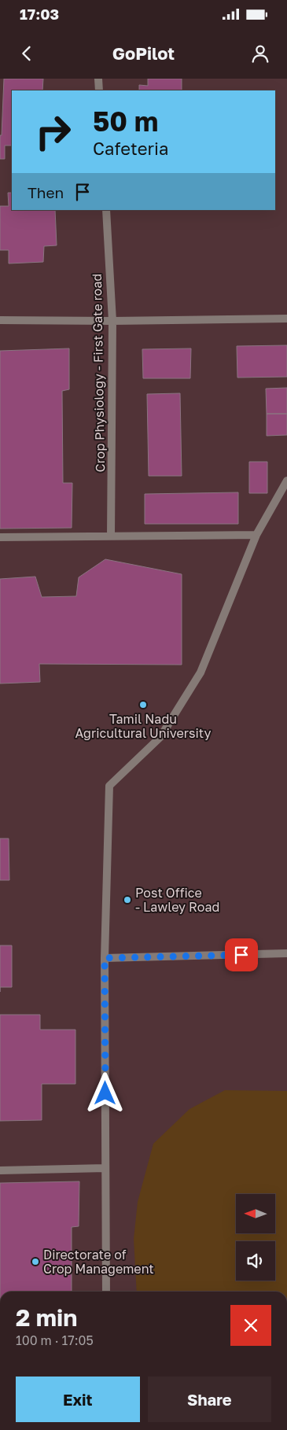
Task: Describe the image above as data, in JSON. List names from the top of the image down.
{
  "streets": {
    "street": ["Crop Physiology - First Gate road"]
  },
  "places": ["Tamil Nadu Agricultural University", "Post Office - Lawley Road", "Directorate of Crop Management"],
  "north": "left",
  "page": {
    "status": "17:03",
    "header": "GoPilot",
    "turn": ["50 m", "Cafeteria"],
    "then": "Then",
    "heading": ["2 min", "100 m · 17:05"],
    "buttons": ["Exit", "Share"]
  }
}
